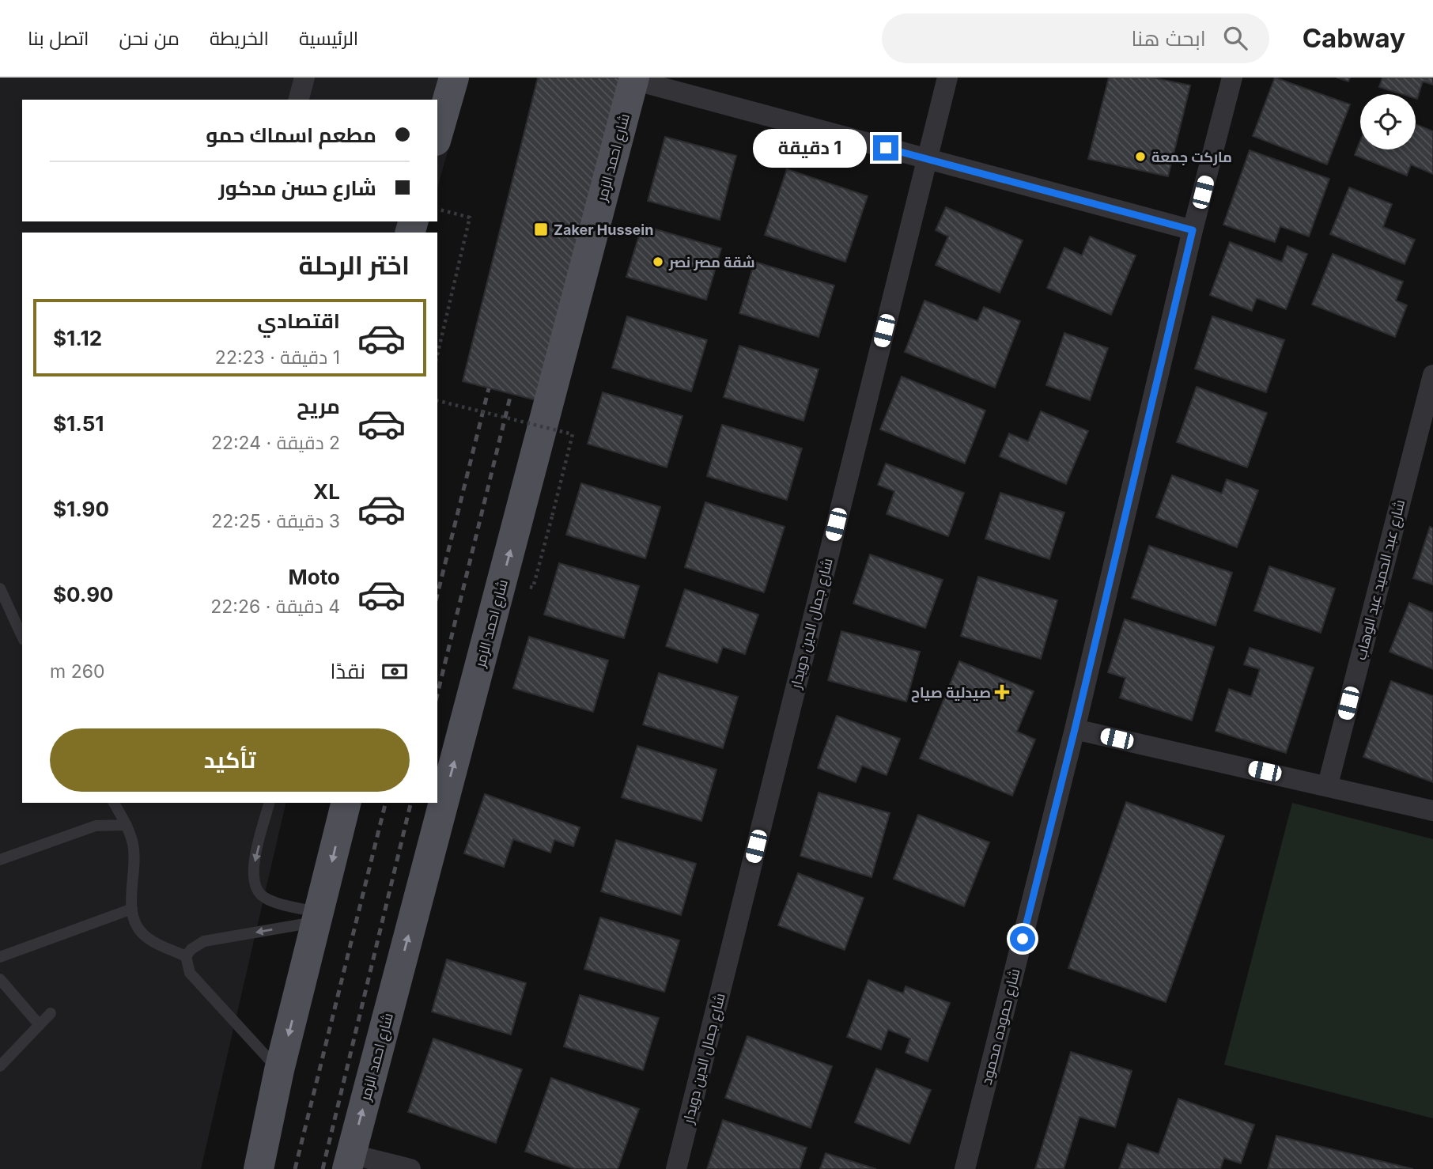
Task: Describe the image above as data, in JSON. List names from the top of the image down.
{
  "streets": {
    "main road": ["شارع احمد الزمر"],
    "street": ["شارع عبد الحميد عبد الوهاب", "شارع جمال الدين دويدار", "شارع حموده محمود"]
  },
  "places": {
    "other": ["ماركت جمعة", "شقة مصر نصر"],
    "transit": ["Zaker Hussein"],
    "health": ["صيدلية صياح"]
  },
  "page": {
    "header": "Cabway",
    "search": "ابحث هنا",
    "nav": [
      "الرئيسية",
      "الخريطة",
      "من نحن",
      "اتصل بنا"
    ],
    "banner": ["مطعم اسماك حمو", "شارع حسن مدكور"],
    "bubble": "1 دقيقة",
    "heading": "اختر الرحلة",
    "list": [
      {
        "name": "اقتصادي",
        "note": "1 دقيقة · 22:23",
        "value": "$1.12"
      },
      {
        "name": "مريح",
        "note": "2 دقيقة · 22:24",
        "value": "$1.51"
      },
      {
        "name": "XL",
        "note": "3 دقيقة · 22:25",
        "value": "$1.90"
      },
      {
        "name": "Moto",
        "note": "4 دقيقة · 22:26",
        "value": "$0.90"
      }
    ],
    "pay": ["نقدًا", "260 m"],
    "buttons": "تأكيد"
  }
}
